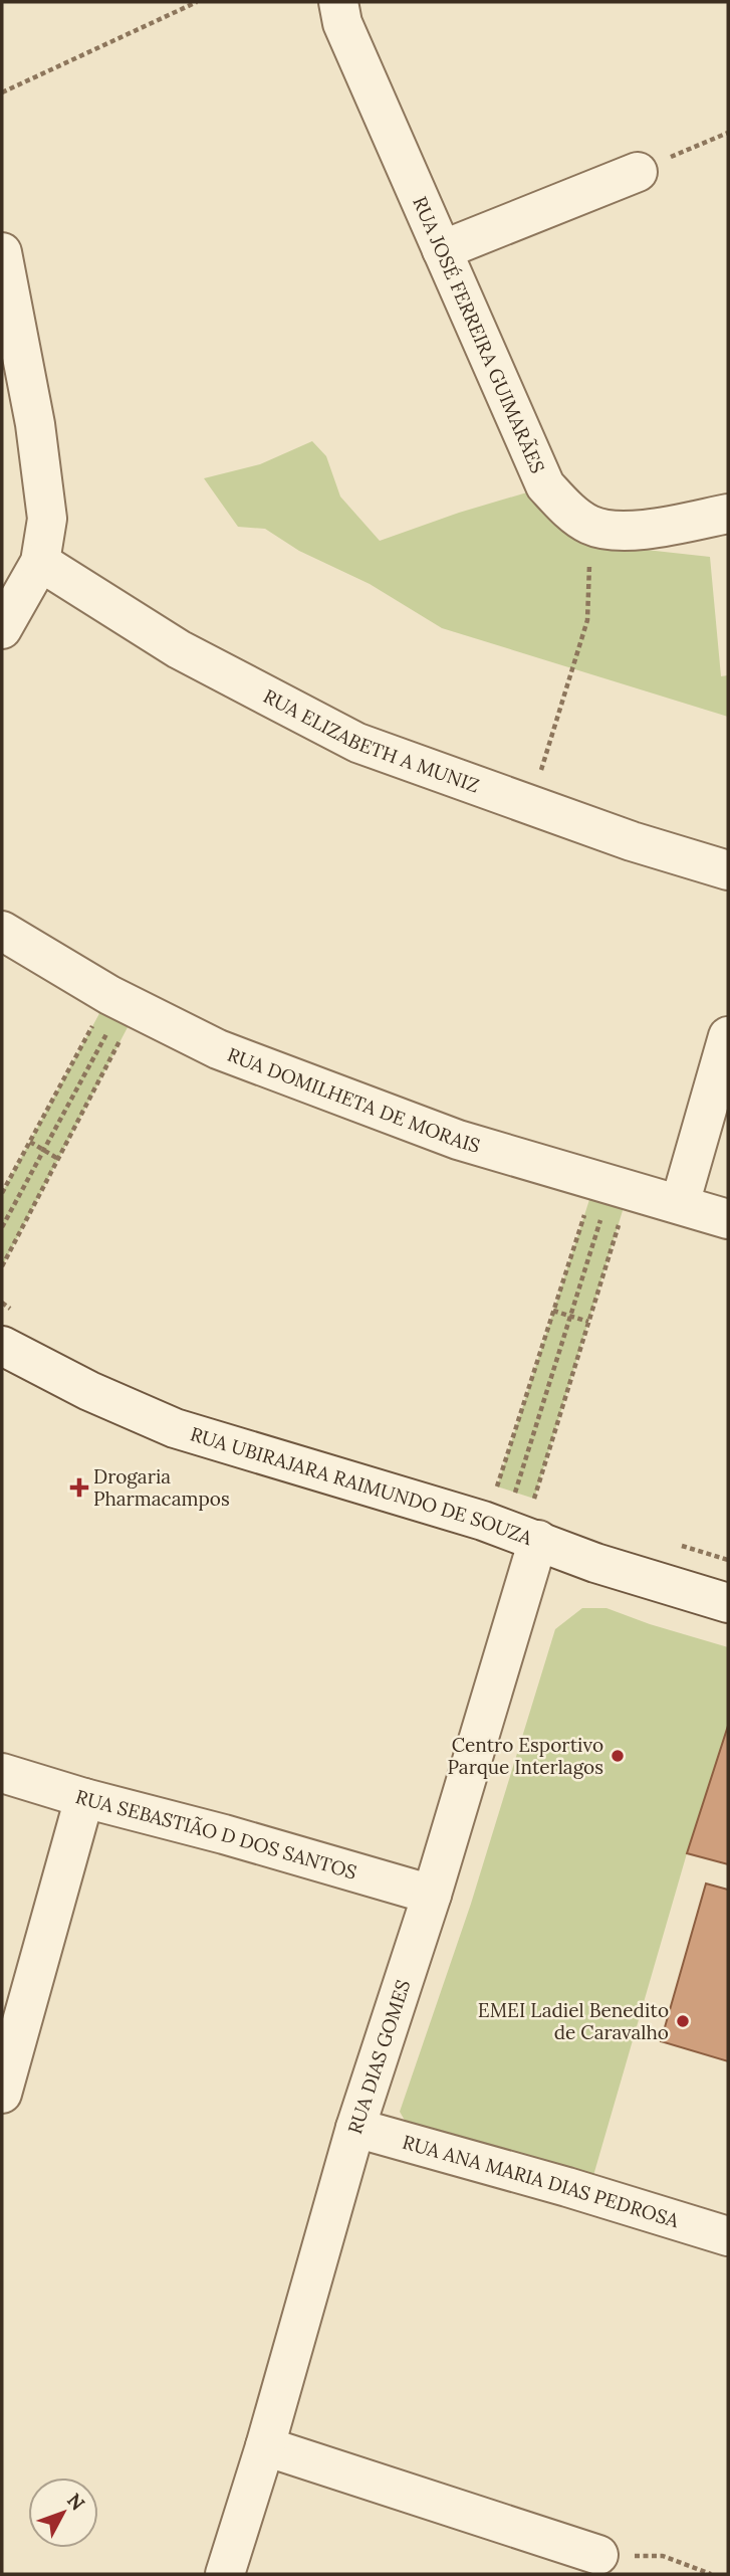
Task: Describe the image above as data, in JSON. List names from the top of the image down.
{
  "streets": {
    "street": [
      "RUA JOSÉ FERREIRA GUIMARÃES",
      "RUA ELIZABETH A MUNIZ",
      "RUA DOMILHETA DE MORAIS",
      "RUA UBIRAJARA RAIMUNDO DE SOUZA",
      "RUA SEBASTIÃO D DOS SANTOS",
      "RUA DIAS GOMES",
      "RUA ANA MARIA DIAS PEDROSA"
    ]
  },
  "crossings": [
    ["RUA UBIRAJARA RAIMUNDO DE SOUZA", "RUA DIAS GOMES"],
    ["RUA SEBASTIÃO D DOS SANTOS", "RUA DIAS GOMES"],
    ["RUA DIAS GOMES", "RUA ANA MARIA DIAS PEDROSA"]
  ],
  "places": {
    "health": ["Drogaria Pharmacampos"],
    "other": ["Centro Esportivo Parque Interlagos", "EMEI Ladiel Benedito de Caravalho"]
  },
  "north": "top right"
}
